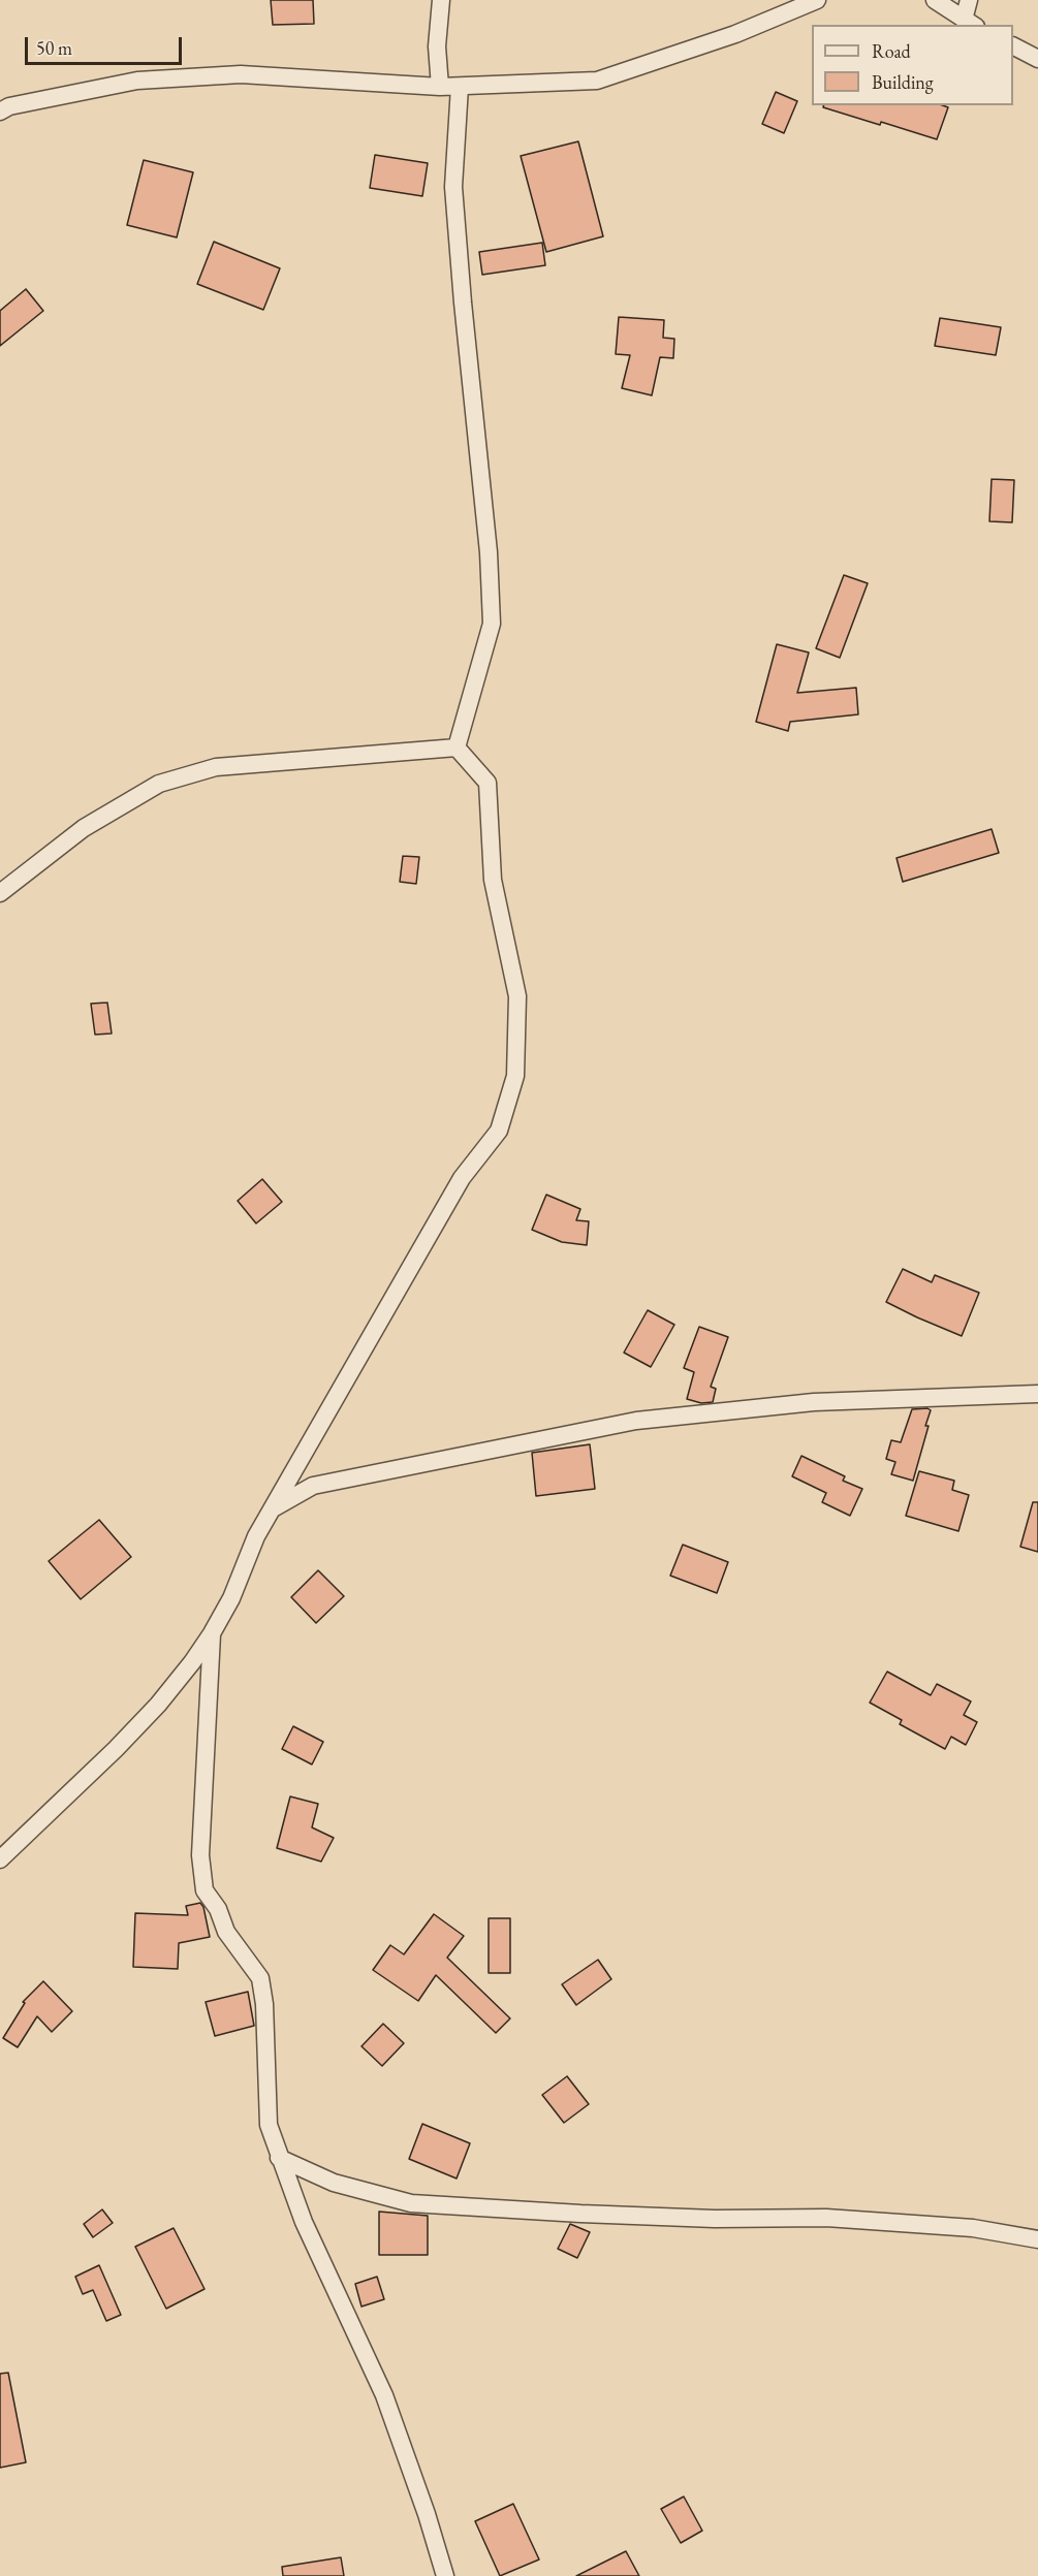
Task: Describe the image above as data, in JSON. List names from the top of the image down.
{
  "legend": ["Road", "Building"],
  "scale_bar": "50 m"
}
